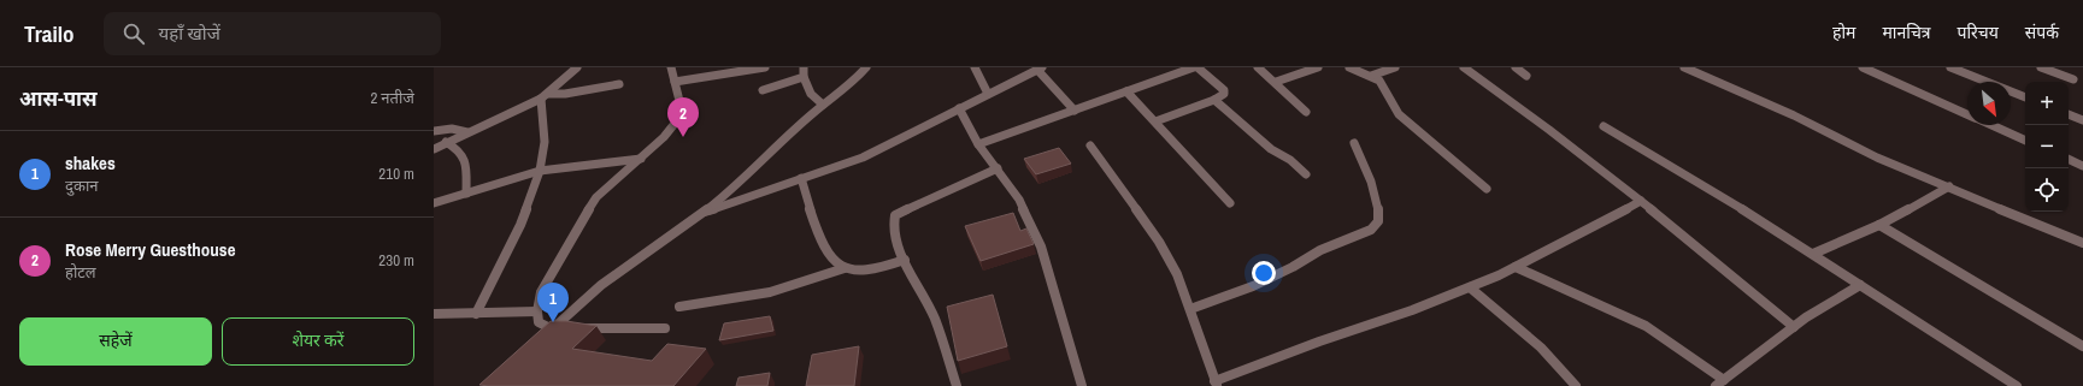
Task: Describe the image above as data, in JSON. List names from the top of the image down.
{
  "north": "bottom right",
  "page": {
    "header": "Trailo",
    "search": "यहाँ खोजें",
    "nav": [
      "होम",
      "मानचित्र",
      "परिचय",
      "संपर्क"
    ],
    "heading": ["आस-पास", "2 नतीजे"],
    "map_buttons": ["+", "−"],
    "pins": ["2", "1"],
    "list": [
      {
        "mark": "1",
        "name": "shakes",
        "note": "दुकान",
        "value": "210 m"
      },
      {
        "mark": "2",
        "name": "Rose Merry Guesthouse",
        "note": "होटल",
        "value": "230 m"
      }
    ],
    "buttons": ["सहेजें", "शेयर करें"]
  }
}
